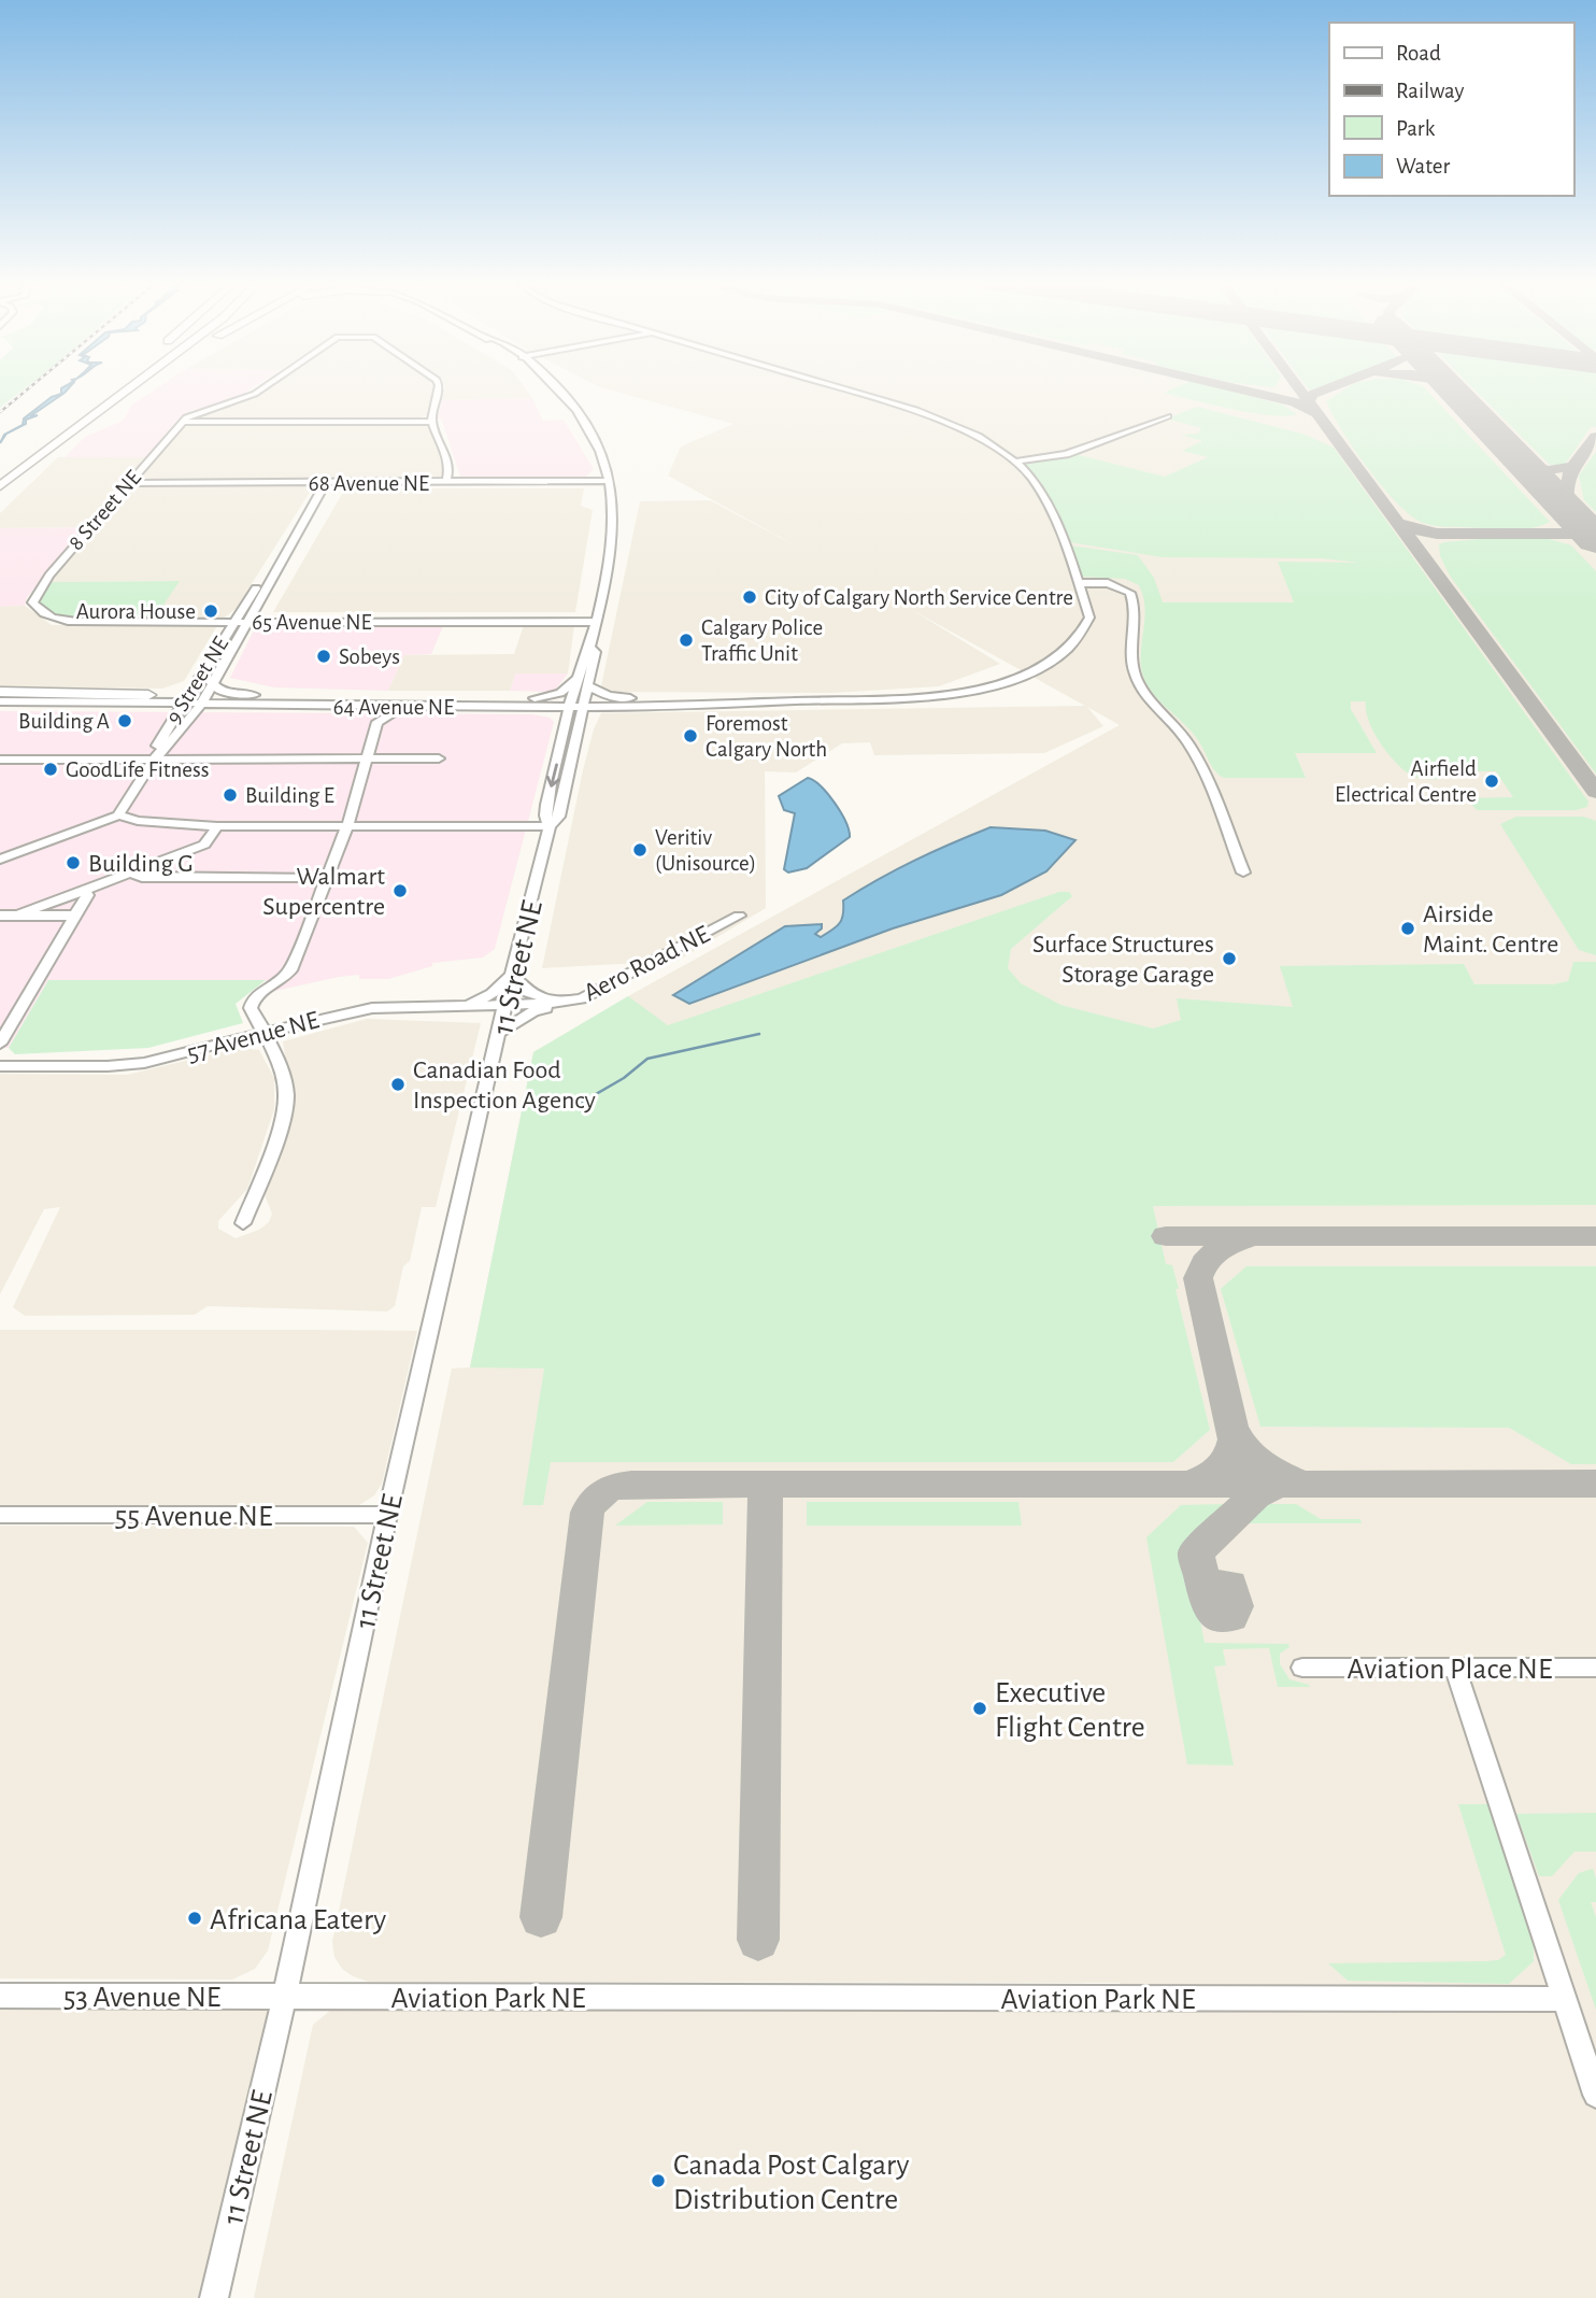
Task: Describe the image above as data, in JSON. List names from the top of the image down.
{
  "streets": {
    "street": [
      "68 Avenue NE",
      "8 Street NE",
      "65 Avenue NE",
      "9 Street NE",
      "64 Avenue NE",
      "Aero Road NE",
      "11 Street NE",
      "57 Avenue NE",
      "55 Avenue NE",
      "Aviation Place NE",
      "53 Avenue NE",
      "Aviation Park NE"
    ]
  },
  "crossings": [
    ["68 Avenue NE", "8 Street NE"],
    ["68 Avenue NE", "9 Street NE"],
    ["68 Avenue NE", "11 Street NE"],
    ["8 Street NE", "65 Avenue NE"],
    ["65 Avenue NE", "9 Street NE"],
    ["65 Avenue NE", "11 Street NE"],
    ["9 Street NE", "64 Avenue NE"],
    ["64 Avenue NE", "11 Street NE"],
    ["Aero Road NE", "11 Street NE"],
    ["Aero Road NE", "57 Avenue NE"],
    ["11 Street NE", "57 Avenue NE"],
    ["11 Street NE", "55 Avenue NE"],
    ["11 Street NE", "53 Avenue NE"],
    ["11 Street NE", "Aviation Park NE"],
    ["53 Avenue NE", "Aviation Park NE"]
  ],
  "places": [
    "City of Calgary North Service Centre",
    "Aurora House",
    "Calgary Police Traffic Unit",
    "Sobeys",
    "Building A",
    "Foremost Calgary North",
    "GoodLife Fitness",
    "Airfield Electrical Centre",
    "Building E",
    "Veritiv (Unisource)",
    "Building G",
    "Walmart Supercentre",
    "Airside Maint. Centre",
    "Surface Structures Storage Garage",
    "Canadian Food Inspection Agency",
    "Executive Flight Centre",
    "Africana Eatery",
    "Canada Post Calgary Distribution Centre"
  ],
  "legend": [
    "Road",
    "Railway",
    "Park",
    "Water"
  ]
}
